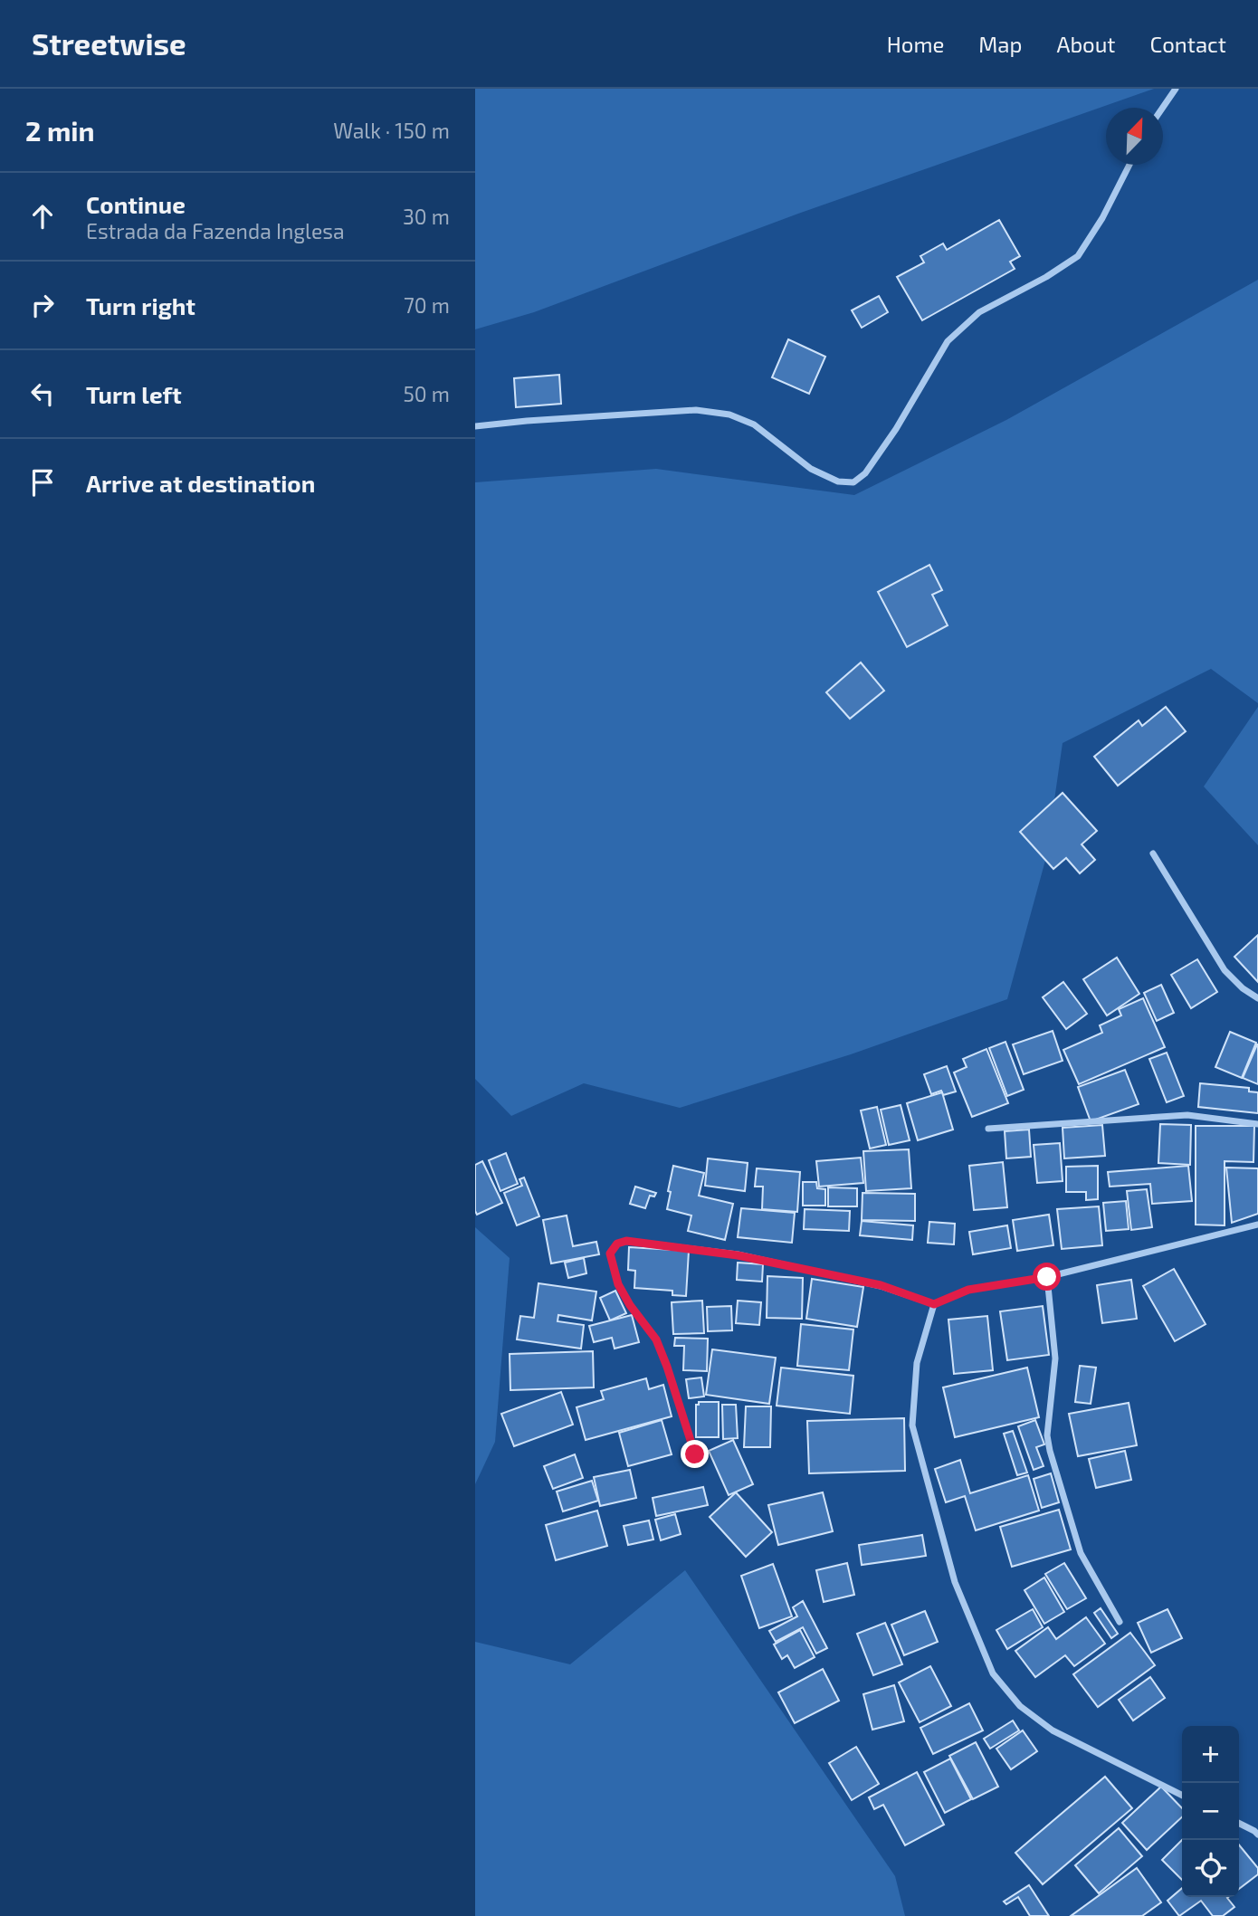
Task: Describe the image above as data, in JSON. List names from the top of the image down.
{
  "north": "top right",
  "page": {
    "header": "Streetwise",
    "nav": [
      "Home",
      "Map",
      "About",
      "Contact"
    ],
    "heading": ["2 min", "Walk · 150 m"],
    "list": [
      ["Continue", "Estrada da Fazenda Inglesa", "30 m"],
      ["Turn right", "70 m"],
      ["Turn left", "50 m"],
      "Arrive at destination"
    ],
    "map_buttons": ["+", "−"]
  }
}
